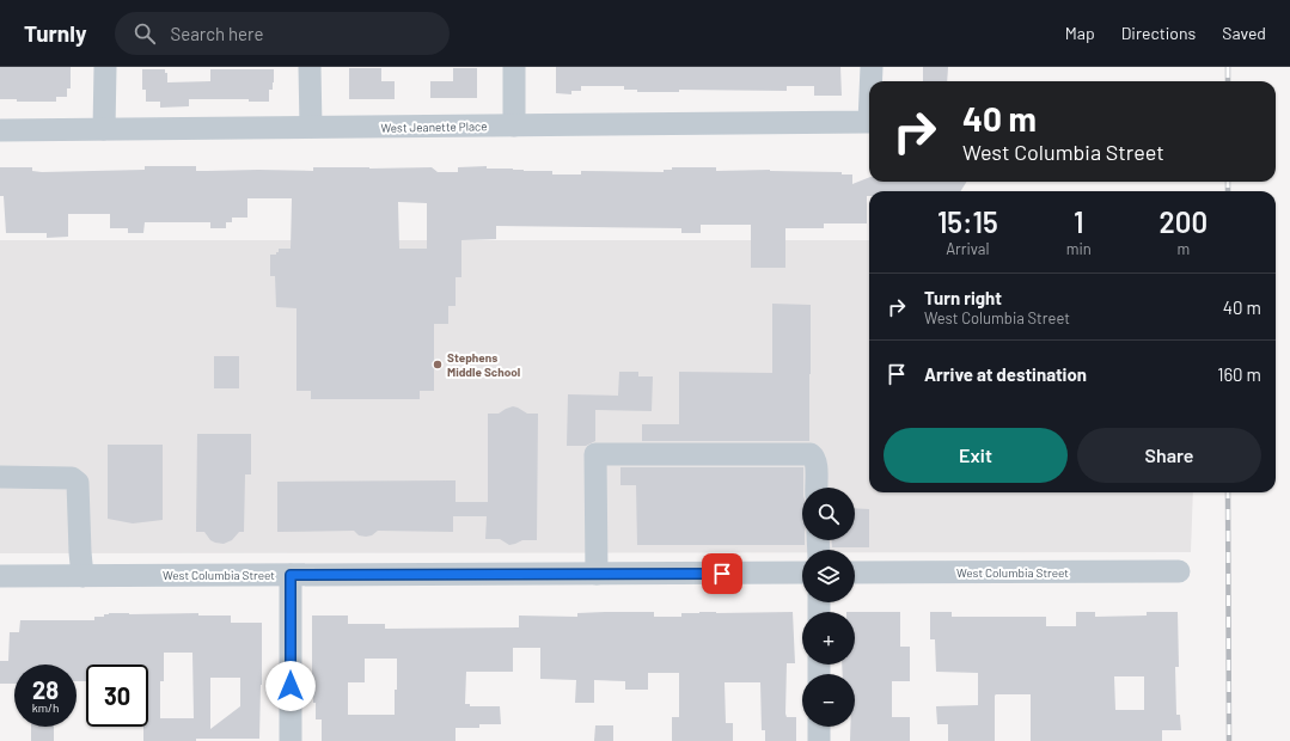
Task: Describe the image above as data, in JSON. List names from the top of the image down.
{
  "streets": {
    "street": ["West Jeanette Place", "West Columbia Street"]
  },
  "places": ["Stephens Middle School"],
  "page": {
    "header": "Turnly",
    "search": "Search here",
    "nav": ["Map", "Directions", "Saved"],
    "turn": ["40 m", "West Columbia Street"],
    "eta": [
      "15:15",
      "Arrival",
      "1",
      "min",
      "200",
      "m"
    ],
    "list": [
      {
        "name": "Turn right",
        "note": "West Columbia Street",
        "value": "40 m"
      },
      {
        "name": "Arrive at destination",
        "value": "160 m"
      }
    ],
    "buttons": ["Exit", "Share"],
    "map_buttons": ["+", "−"],
    "speed": "28 km/h",
    "limit": "30"
  }
}
